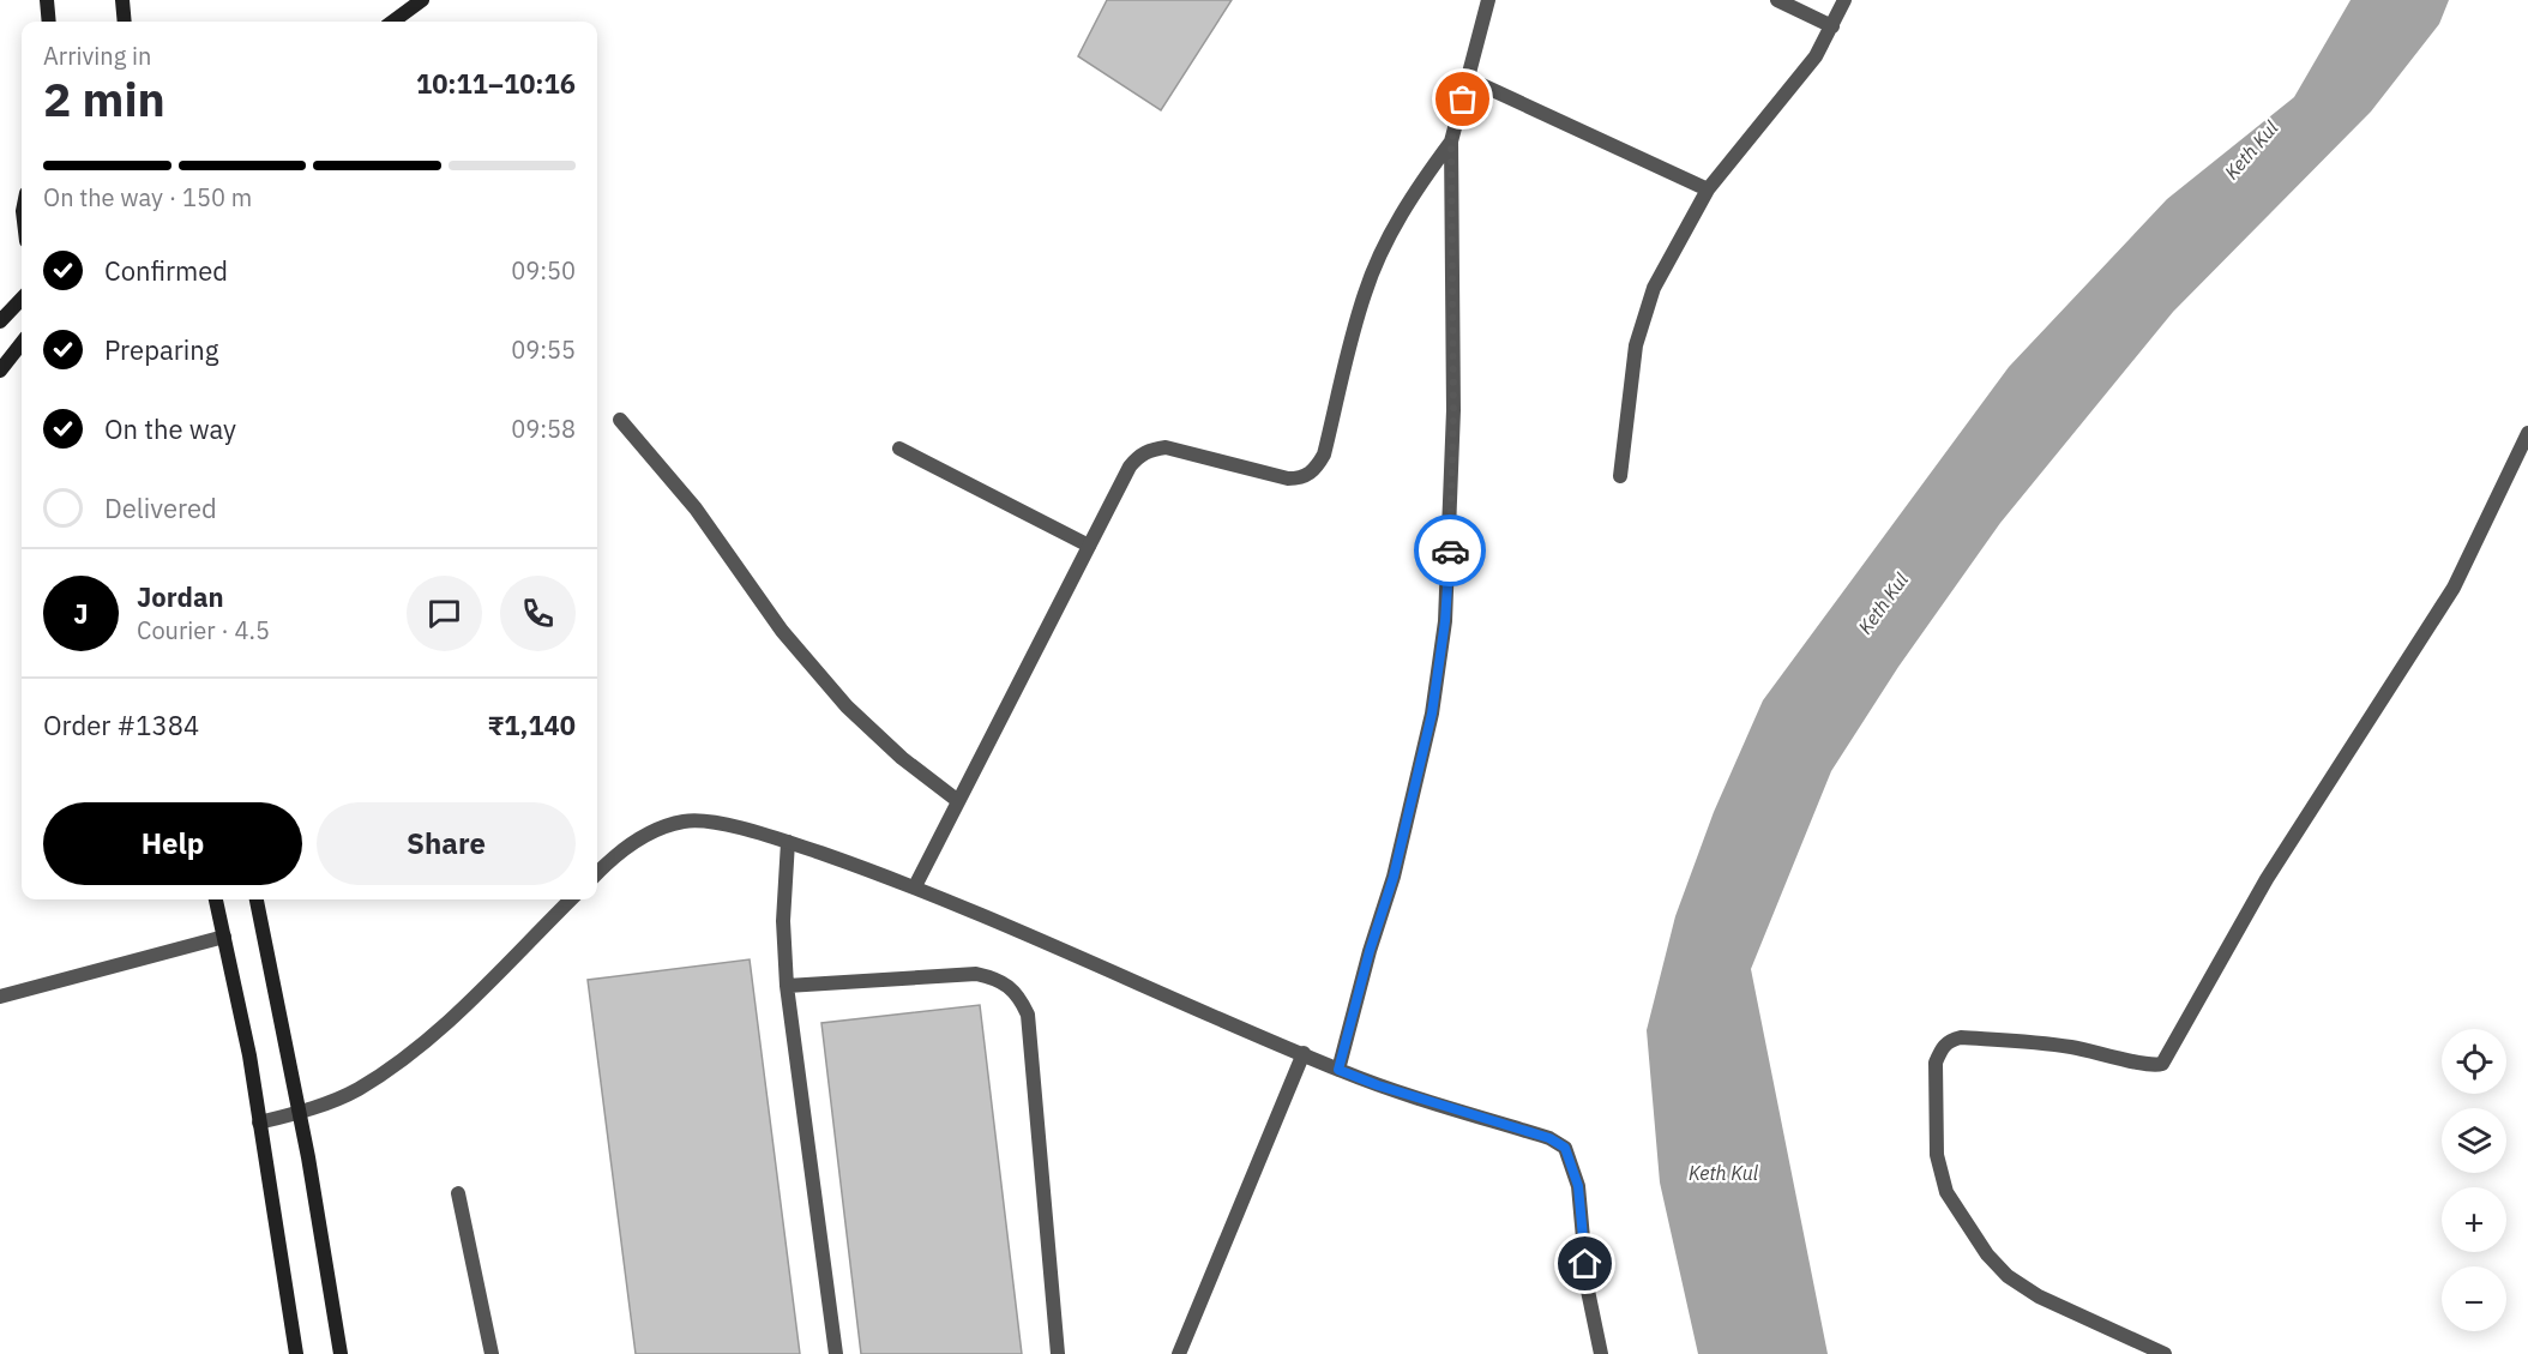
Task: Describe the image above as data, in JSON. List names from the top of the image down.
{
  "water": ["Keth Kul"],
  "page": {
    "heading": ["2 min", "Arriving in", "10:11–10:16"],
    "panel": [
      "Jordan",
      "Courier · 4.5",
      "Order #1384",
      "₹1,140"
    ],
    "bar": "On the way · 150 m",
    "list": [
      ["Confirmed", "09:50"],
      ["Preparing", "09:55"],
      ["On the way", "09:58"],
      "Delivered"
    ],
    "round": "J",
    "buttons": ["Help", "Share"],
    "map_buttons": ["+", "−"]
  }
}
